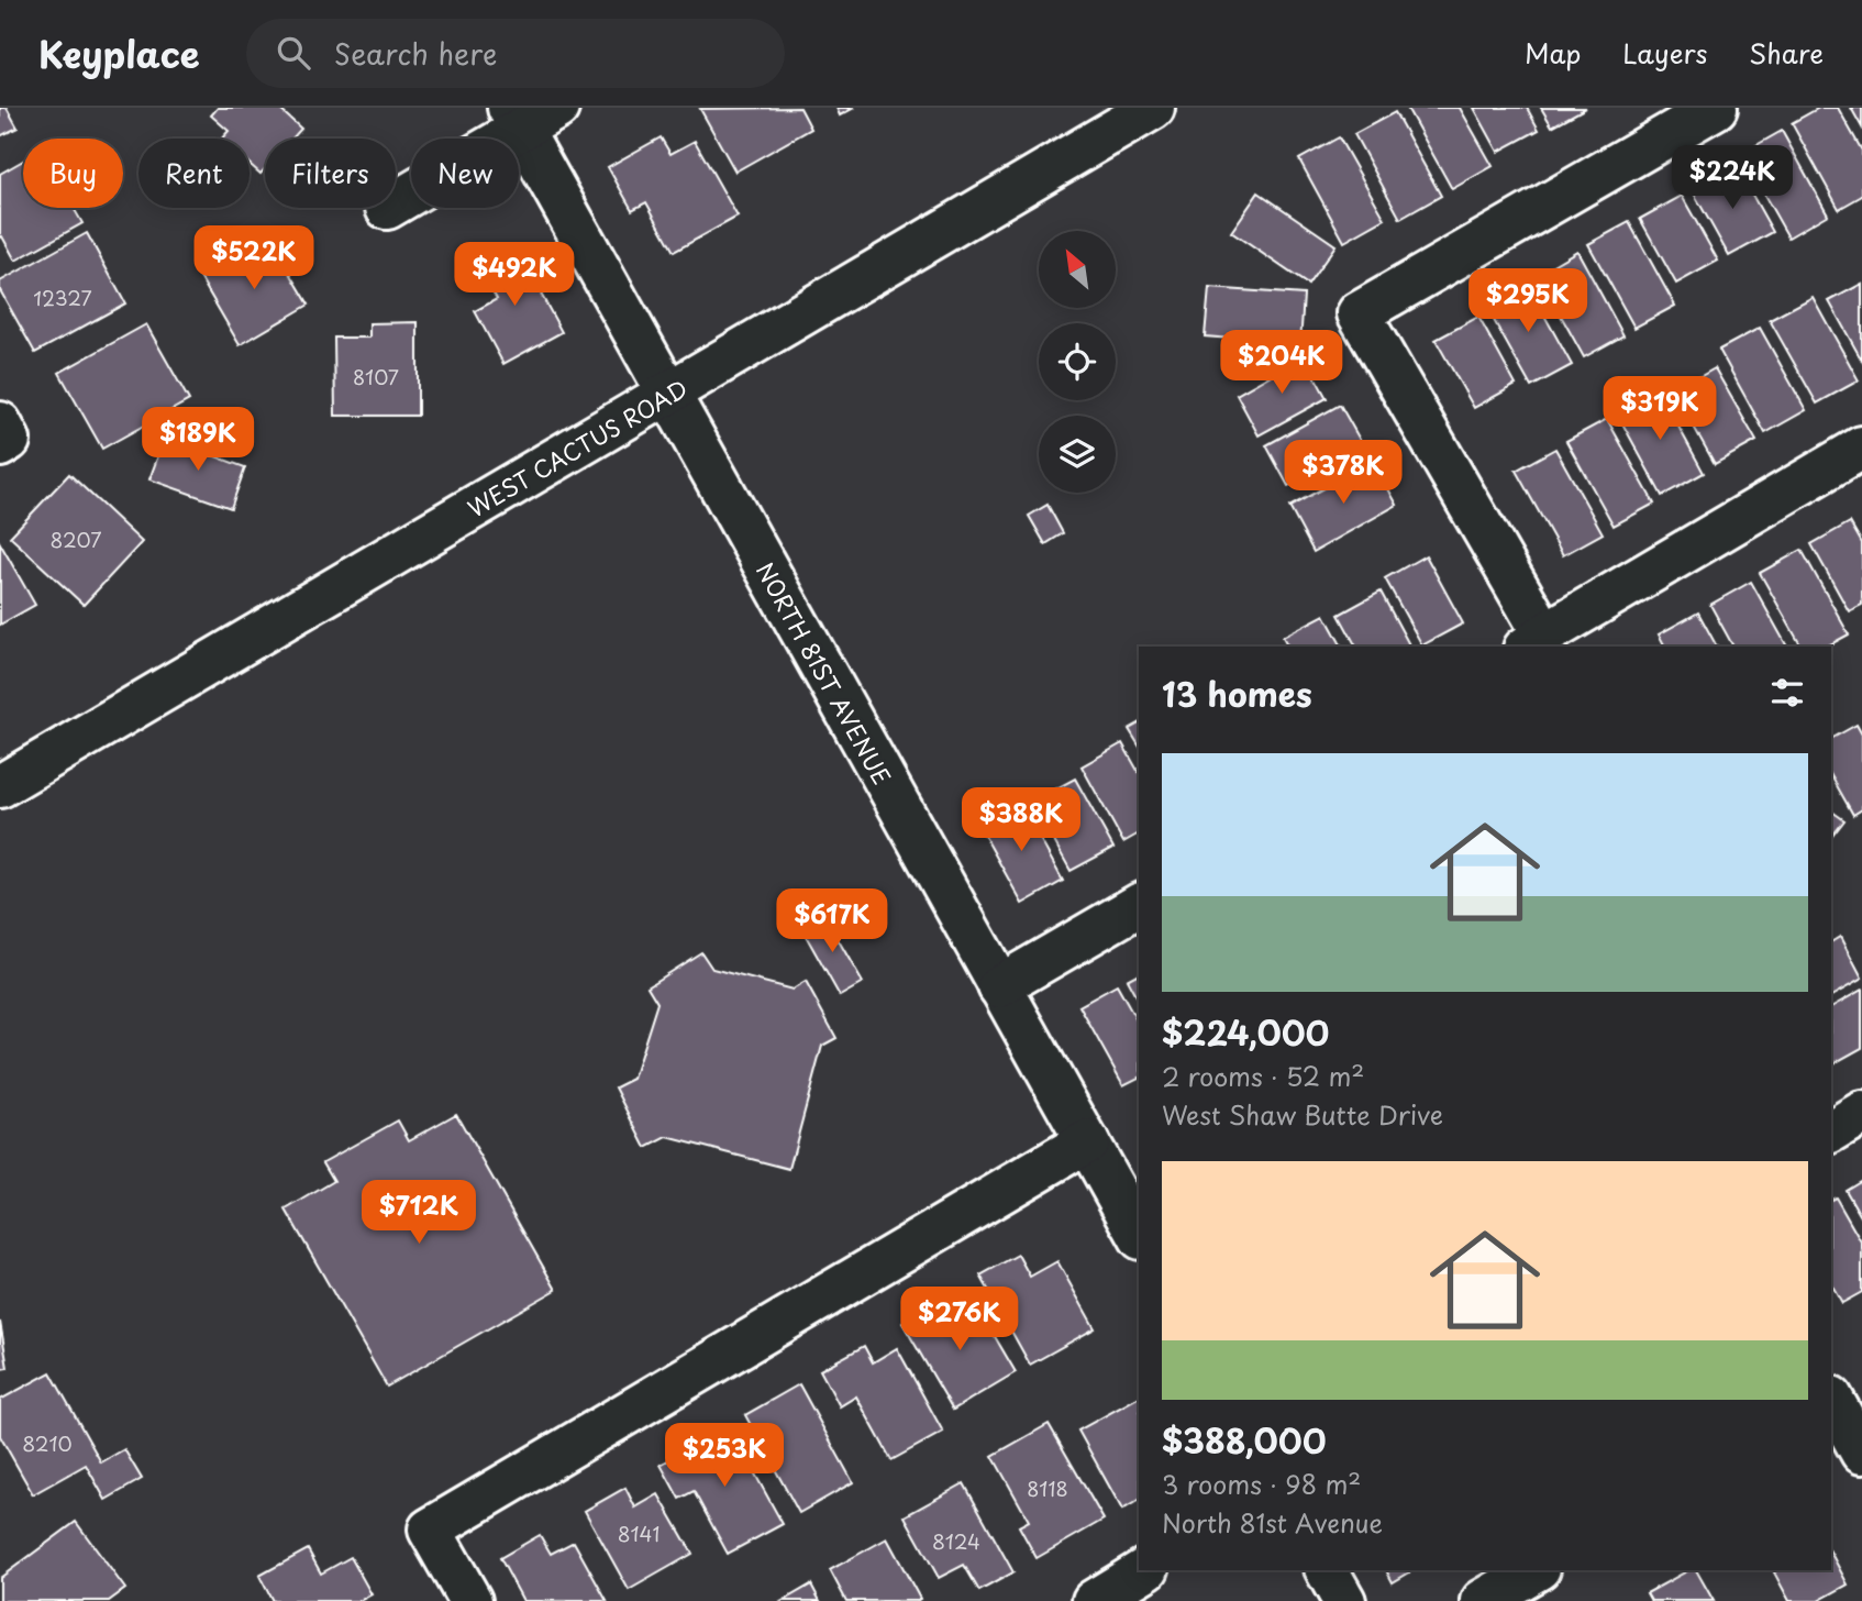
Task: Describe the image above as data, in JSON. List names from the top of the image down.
{
  "streets": {
    "street": ["WEST CACTUS ROAD", "NORTH 81ST AVENUE"]
  },
  "crossings": [
    ["WEST CACTUS ROAD", "NORTH 81ST AVENUE"]
  ],
  "house_numbers": [
    "12327",
    "8107",
    "8207",
    "8210",
    "8118",
    "8141",
    "8124"
  ],
  "north": "top left",
  "page": {
    "header": "Keyplace",
    "search": "Search here",
    "nav": ["Map", "Layers", "Share"],
    "chip": [
      "Buy",
      "Rent",
      "Filters",
      "New"
    ],
    "price": [
      "$224K",
      "$522K",
      "$492K",
      "$295K",
      "$204K",
      "$319K",
      "$189K",
      "$378K",
      "$388K",
      "$617K",
      "$712K",
      "$276K",
      "$253K"
    ],
    "heading": "13 homes",
    "list": [
      {
        "name": "$224,000",
        "note": "2 rooms · 52 m² · West Shaw Butte Drive"
      },
      {
        "name": "$388,000",
        "note": "3 rooms · 98 m² · North 81st Avenue"
      }
    ]
  }
}
